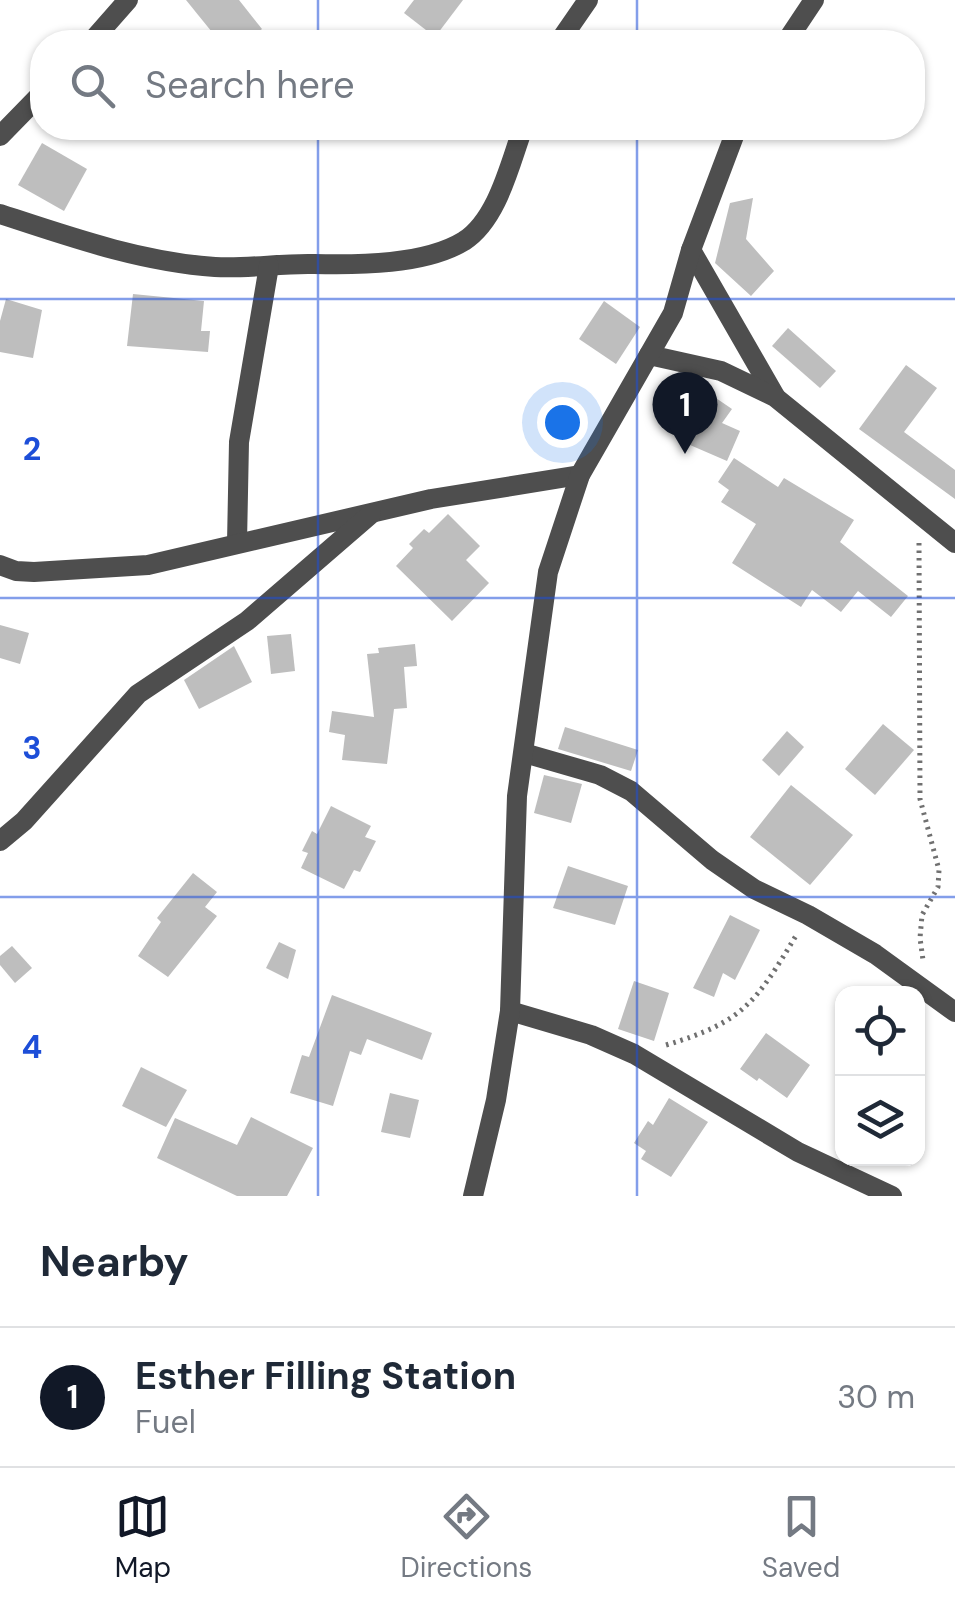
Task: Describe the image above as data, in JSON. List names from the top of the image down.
{
  "page": {
    "search": "Search here",
    "pins": "1",
    "heading": "Nearby",
    "list": [
      {
        "mark": "1",
        "name": "Esther Filling Station",
        "note": "Fuel",
        "value": "30 m"
      }
    ],
    "nav": ["Map", "Directions", "Saved"]
  },
  "grid": {
    "rows": ["2", "3", "4"]
  }
}
